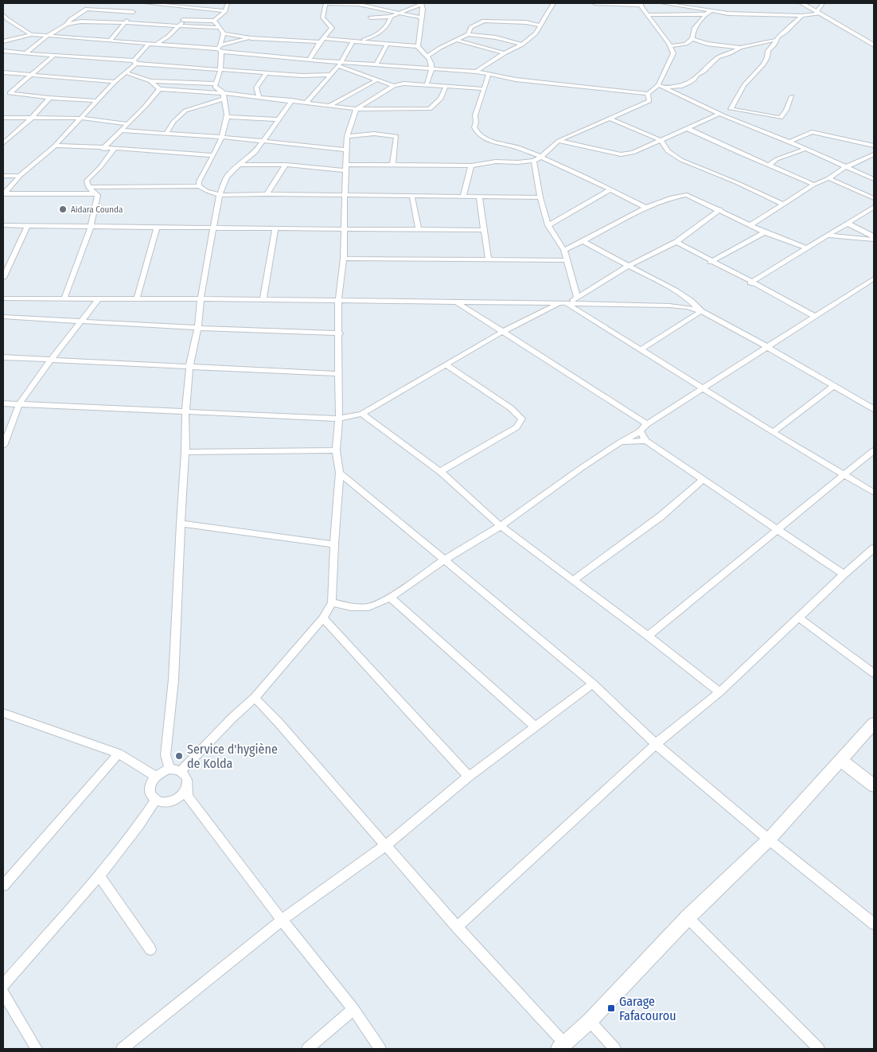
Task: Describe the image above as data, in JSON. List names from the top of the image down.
{
  "places": {
    "other": ["Aidara Counda", "Service d'hygiène de Kolda"],
    "transit": ["Garage Fafacourou"]
  }
}
